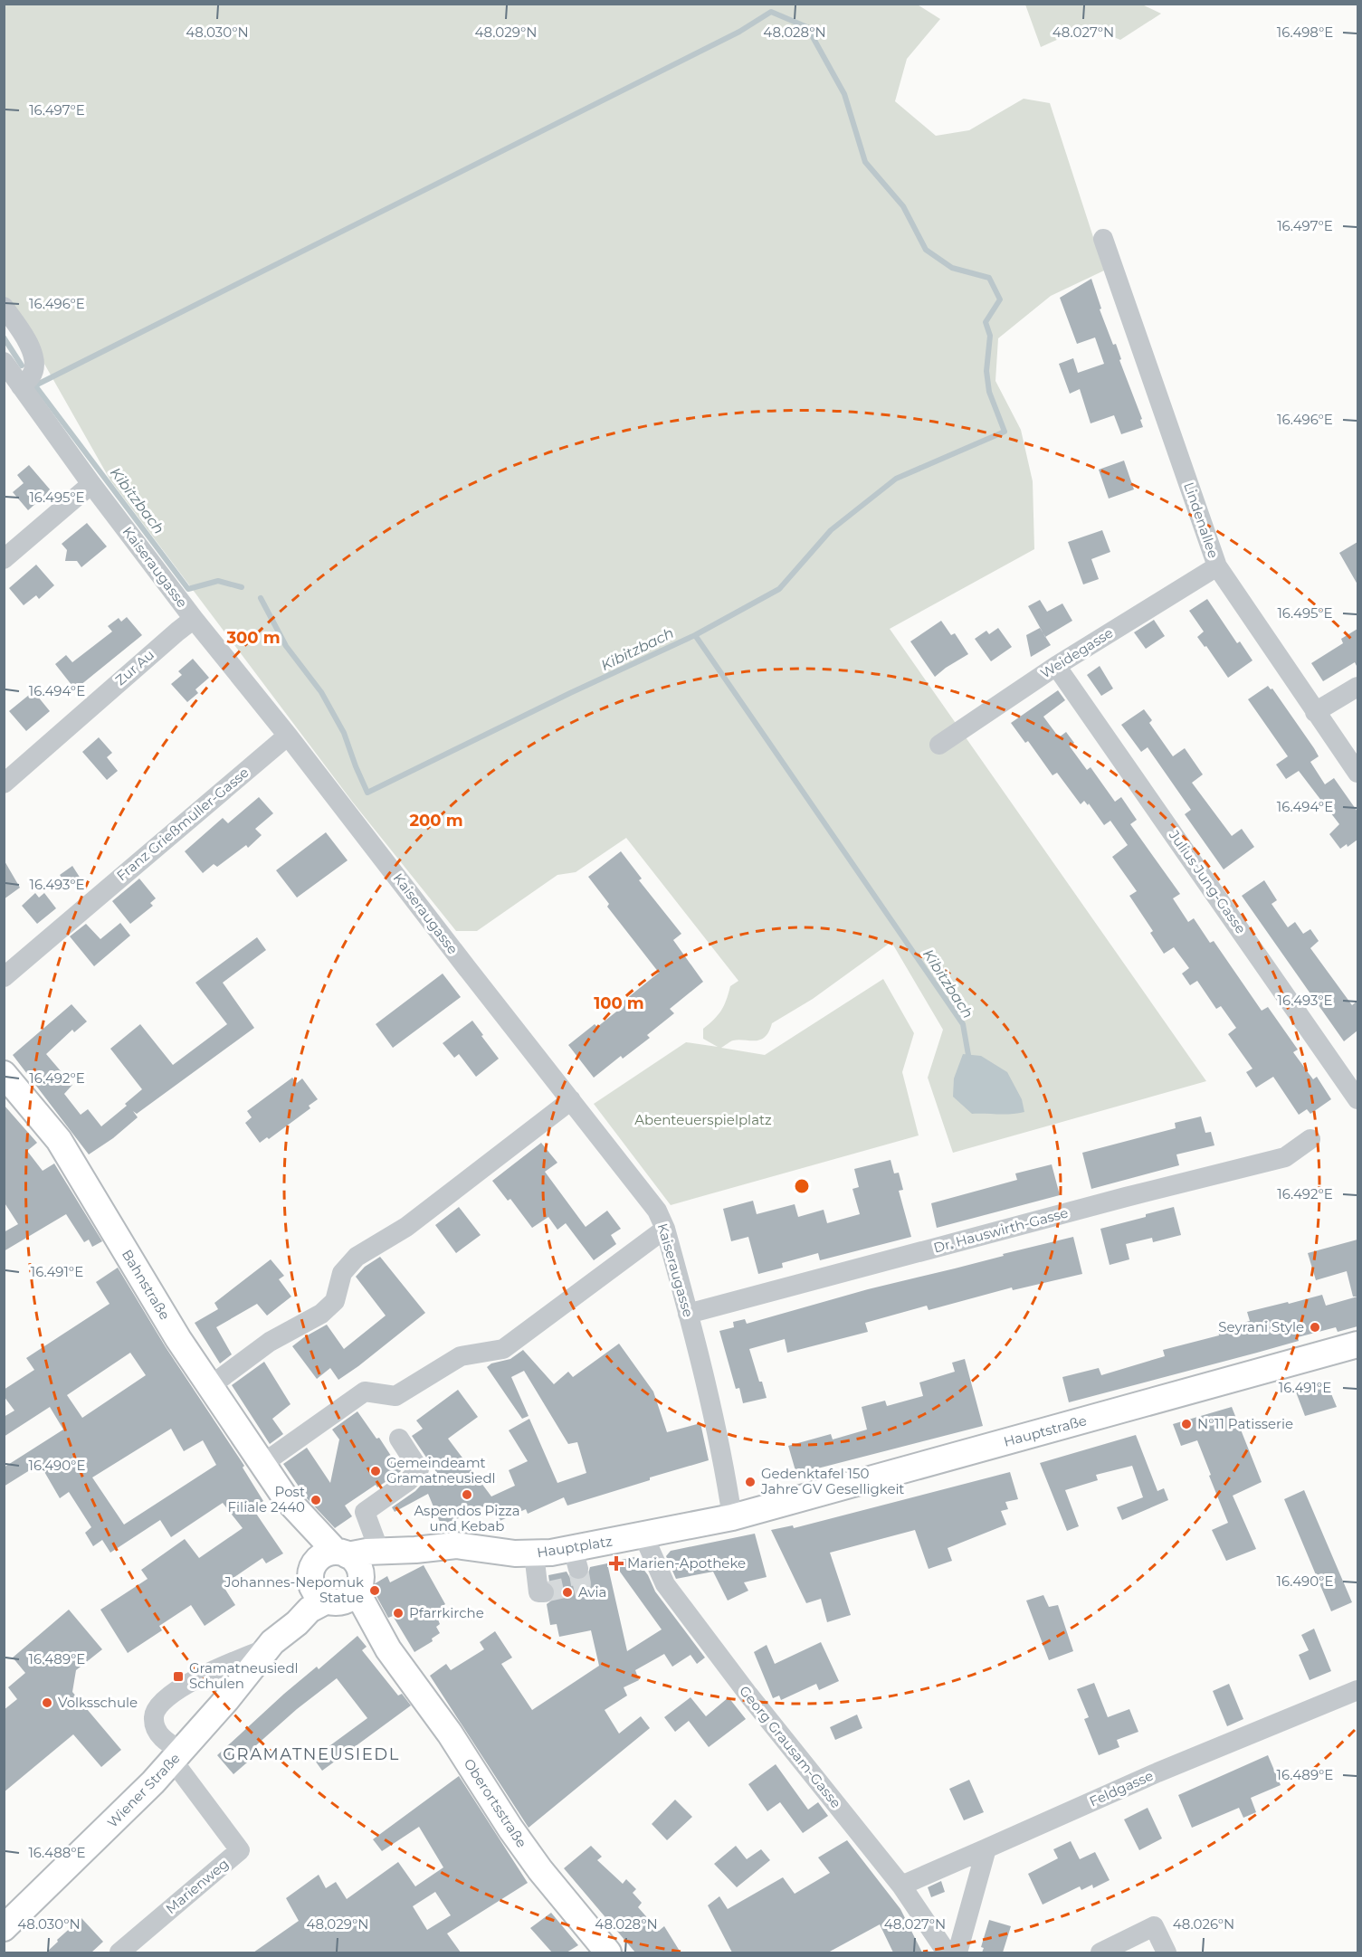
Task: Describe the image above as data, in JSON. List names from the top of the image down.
{
  "streets": {
    "main road": [
      "Bahnstraße",
      "Hauptstraße",
      "Hauptplatz",
      "Wiener Straße",
      "Oberortsstraße"
    ],
    "street": [
      "Lindenallee",
      "Kaiseraugasse",
      "Weidegasse",
      "Zur Au",
      "Franz Grießmüller-Gasse",
      "Julius Jung-Gasse",
      "Dr. Hauswirth-Gasse",
      "Georg Grausam-Gasse",
      "Feldgasse",
      "Marienweg"
    ]
  },
  "crossings": [
    ["Lindenallee", "Weidegasse"],
    ["Kaiseraugasse", "Zur Au"],
    ["Kaiseraugasse", "Franz Grießmüller-Gasse"],
    ["Kaiseraugasse", "Dr. Hauswirth-Gasse"],
    ["Kaiseraugasse", "Hauptstraße"],
    ["Kaiseraugasse", "Hauptplatz"],
    ["Weidegasse", "Julius Jung-Gasse"],
    ["Bahnstraße", "Hauptplatz"],
    ["Bahnstraße", "Wiener Straße"],
    ["Bahnstraße", "Oberortsstraße"],
    ["Hauptstraße", "Hauptplatz"],
    ["Hauptplatz", "Georg Grausam-Gasse"],
    ["Hauptplatz", "Wiener Straße"],
    ["Hauptplatz", "Oberortsstraße"],
    ["Georg Grausam-Gasse", "Feldgasse"],
    ["Wiener Straße", "Oberortsstraße"],
    ["Wiener Straße", "Marienweg"]
  ],
  "districts": ["GRAMATNEUSIEDL"],
  "water": ["Kibitzbach"],
  "parks": ["Abenteuerspielplatz"],
  "places": {
    "other": [
      "Seyrani Style",
      "N°11 Patisserie",
      "Gemeindeamt Gramatneusiedl",
      "Gedenktafel 150 Jahre GV Geselligkeit",
      "Aspendos Pizza und Kebab",
      "Post Filiale 2440",
      "Johannes-Nepomuk Statue",
      "Avia",
      "Pfarrkirche",
      "Volksschule"
    ],
    "health": ["Marien-Apotheke"],
    "transit": ["Gramatneusiedl Schulen"]
  },
  "coordinates": [
    "48.030°N",
    "48.029°N",
    "48.028°N",
    "48.027°N",
    "16.498°E",
    "16.497°E",
    "16.496°E",
    "16.495°E",
    "16.494°E",
    "16.493°E",
    "16.492°E",
    "16.491°E",
    "16.490°E",
    "16.489°E",
    "16.488°E",
    "48.026°N"
  ],
  "rings": ["300 m", "200 m", "100 m"]
}
